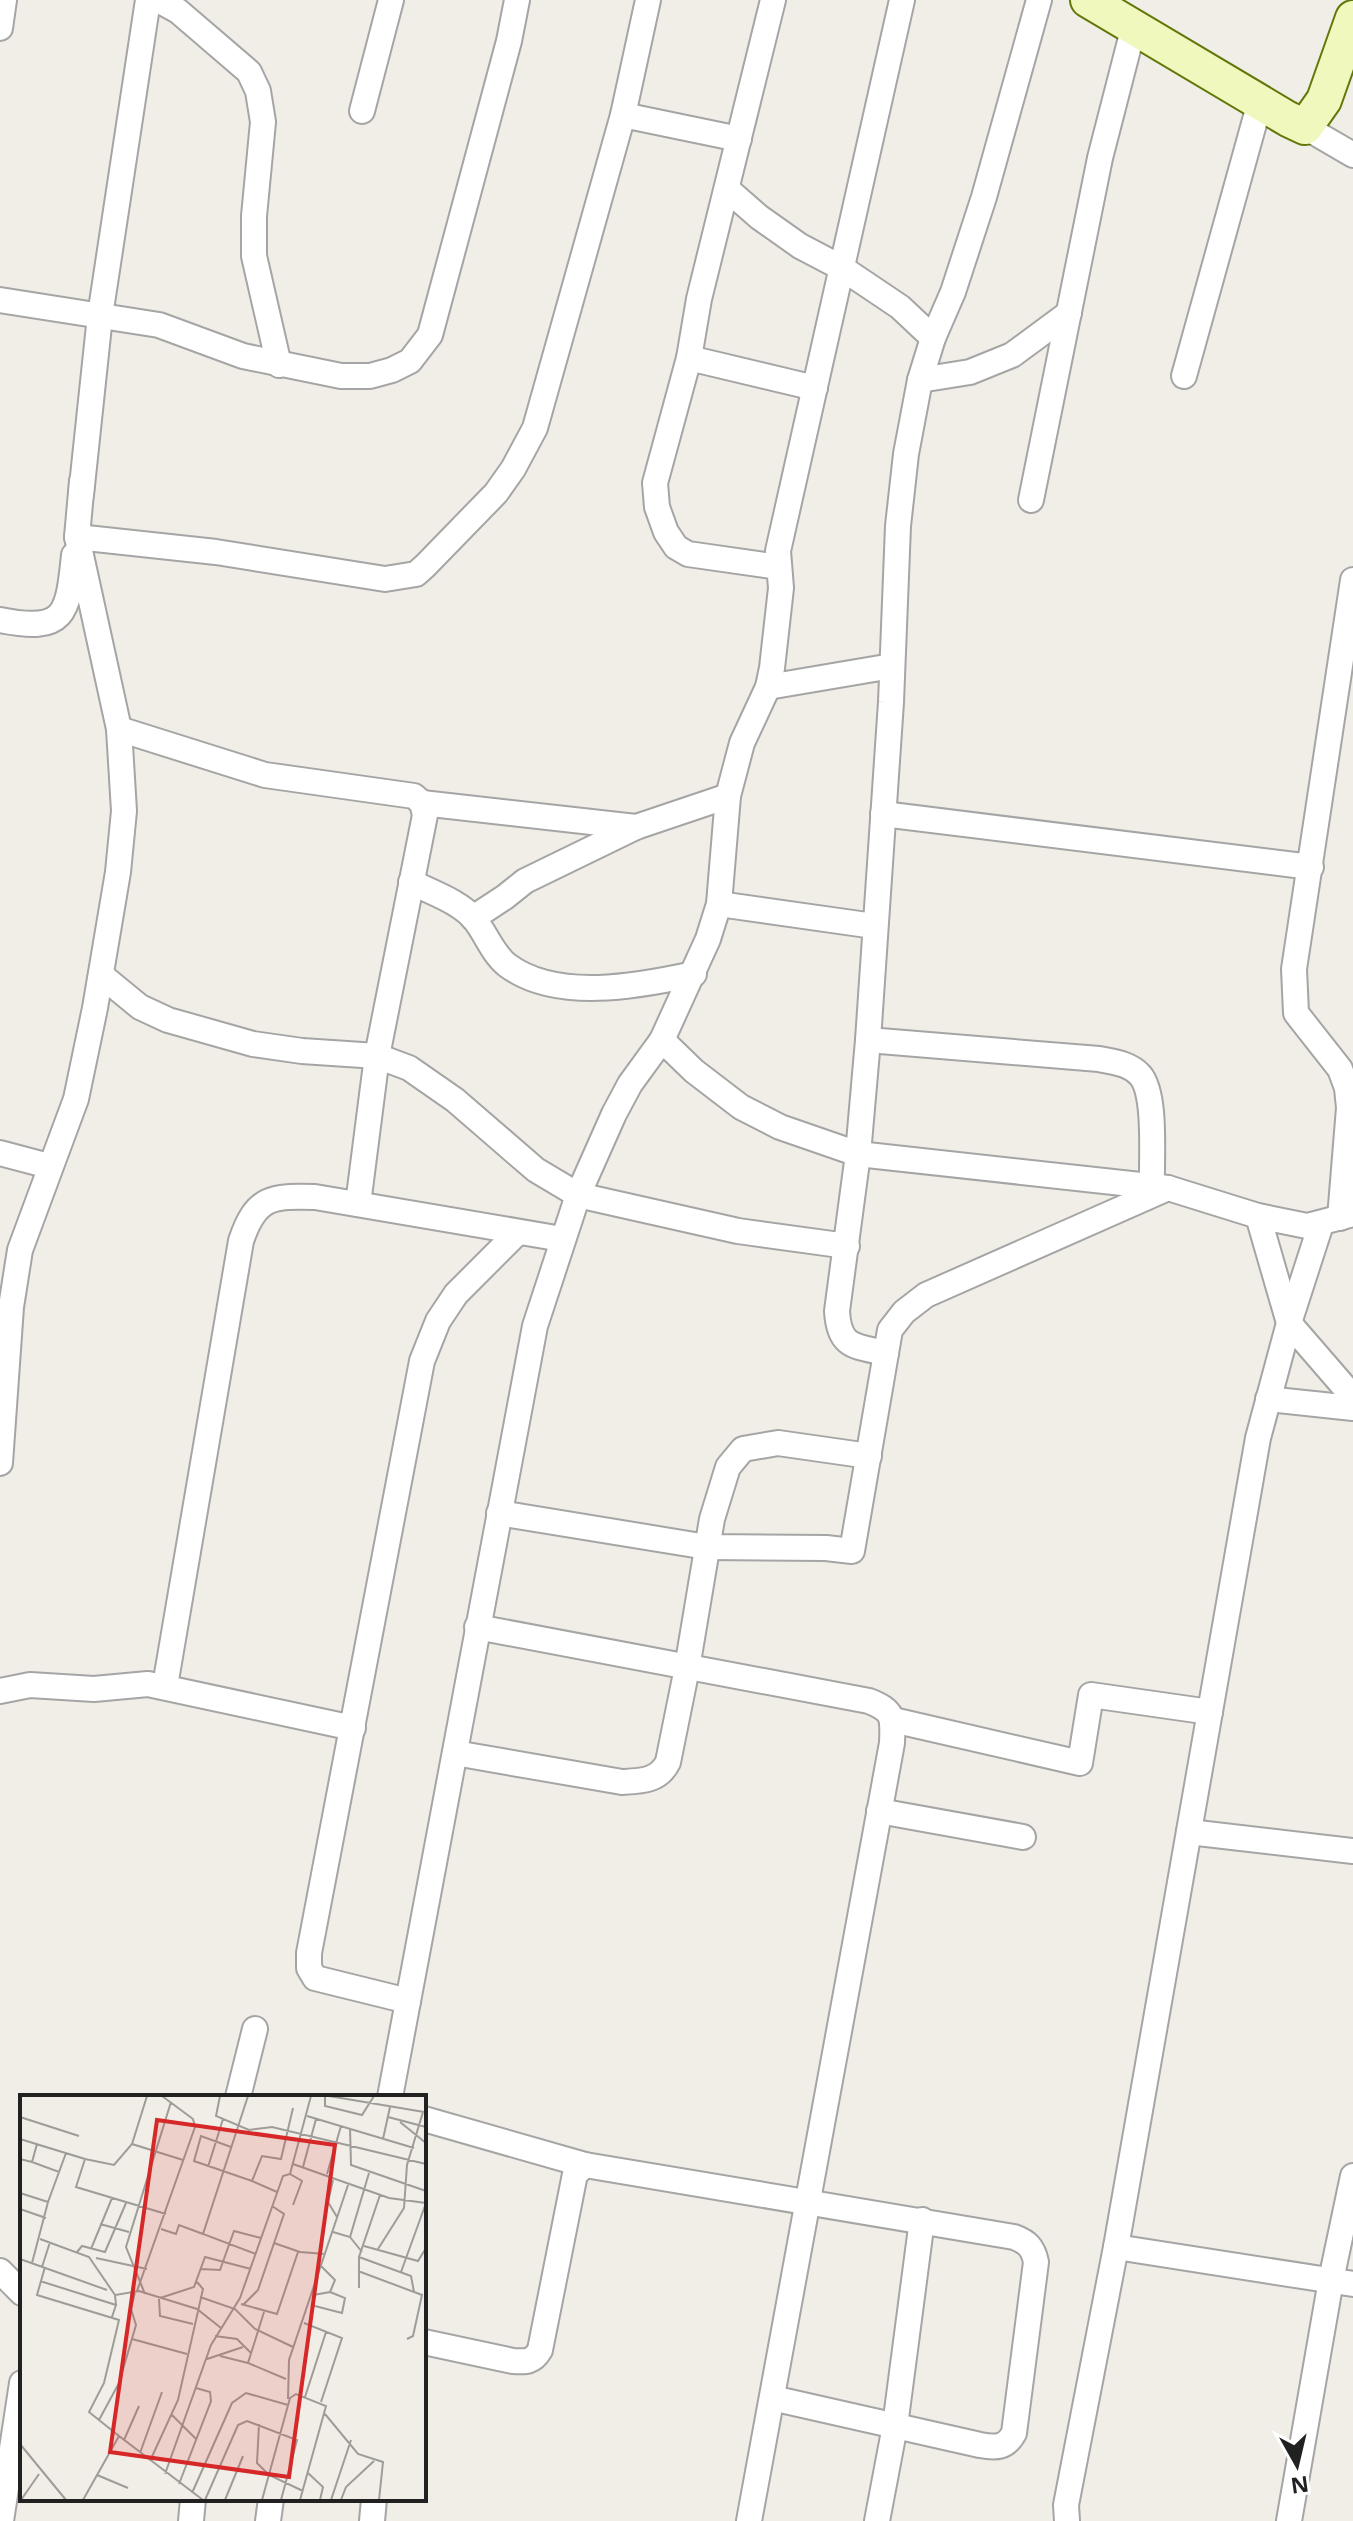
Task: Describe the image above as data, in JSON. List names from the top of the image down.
{
  "north": "bottom"
}
